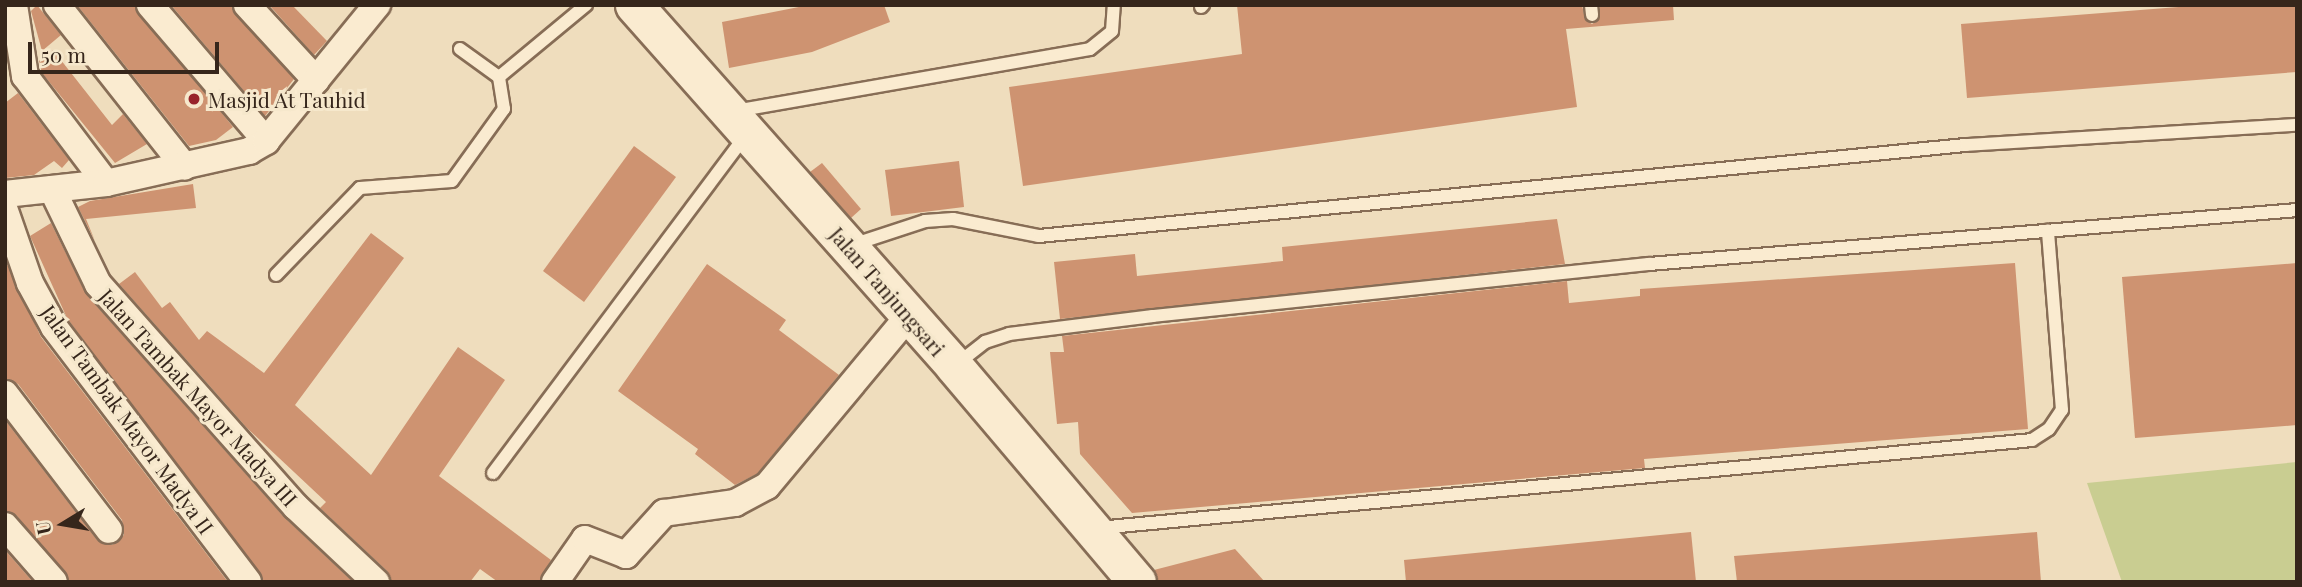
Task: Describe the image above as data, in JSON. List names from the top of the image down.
{
  "streets": {
    "main road": ["Jalan Tanjungsari"],
    "street": ["Jalan Tambak Mayor Madya III", "Jalan Tambak Mayor Madya II"]
  },
  "places": ["Masjid At Tauhid"],
  "scale_bar": "50 m",
  "north": "left"
}
